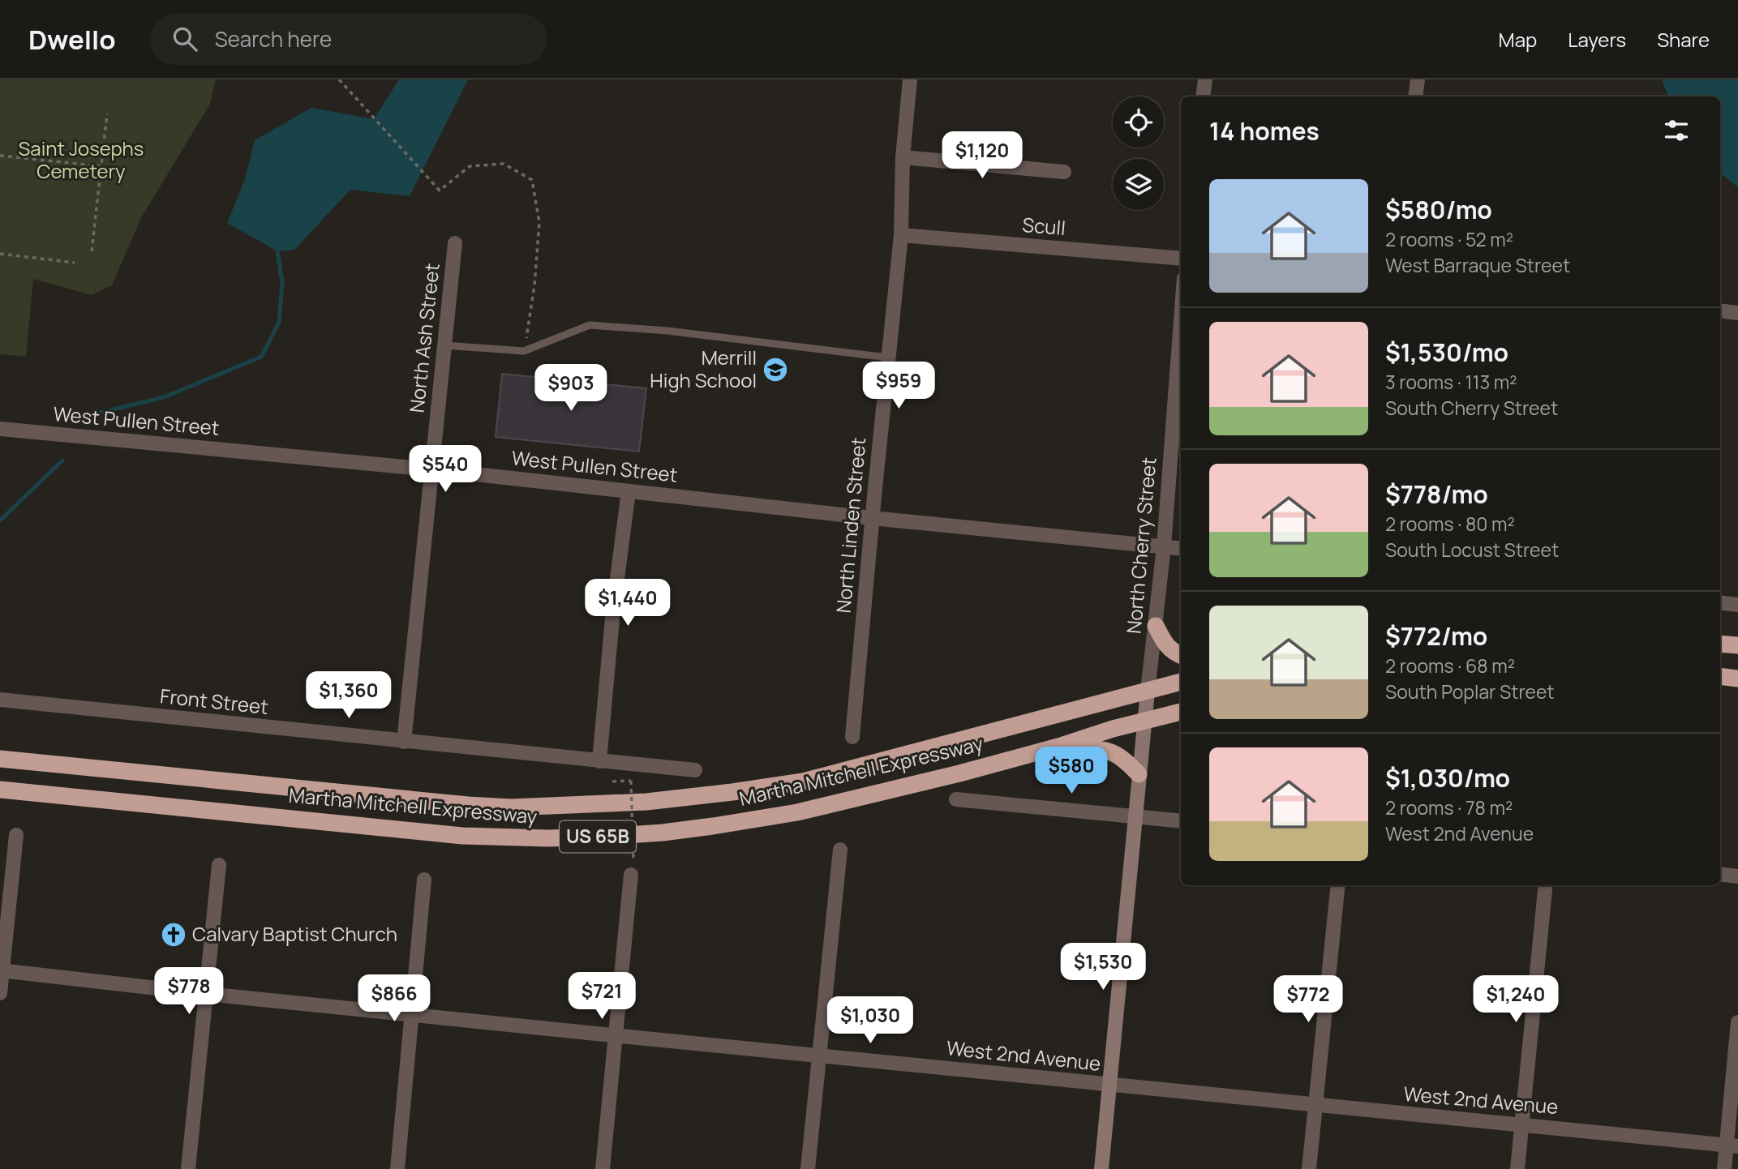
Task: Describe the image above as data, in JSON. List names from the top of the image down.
{
  "streets": {
    "highway": ["Martha Mitchell Expressway", "US 65B"],
    "main road": ["North Cherry Street"],
    "street": [
      "Scull",
      "North Ash Street",
      "West Pullen Street",
      "North Linden Street",
      "Front Street",
      "West 2nd Avenue"
    ]
  },
  "crossings": [
    ["Scull", "North Linden Street"],
    ["North Ash Street", "West Pullen Street"],
    ["North Ash Street", "Front Street"],
    ["West Pullen Street", "North Linden Street"],
    ["West Pullen Street", "North Cherry Street"],
    ["North Cherry Street", "Martha Mitchell Expressway"],
    ["North Cherry Street", "West 2nd Avenue"]
  ],
  "parks": ["Saint Josephs Cemetery"],
  "places": {
    "school or university": ["Merrill High School"],
    "church": ["Calvary Baptist Church"]
  },
  "page": {
    "header": "Dwello",
    "search": "Search here",
    "nav": ["Map", "Layers", "Share"],
    "heading": "14 homes",
    "price": [
      "$1,120",
      "$959",
      "$903",
      "$540",
      "$1,440",
      "$1,360",
      "$580",
      "$1,530",
      "$778",
      "$721",
      "$866",
      "$772",
      "$1,240",
      "$1,030"
    ],
    "list": [
      {
        "name": "$580/mo",
        "note": "2 rooms · 52 m² · West Barraque Street"
      },
      {
        "name": "$1,530/mo",
        "note": "3 rooms · 113 m² · South Cherry Street"
      },
      {
        "name": "$778/mo",
        "note": "2 rooms · 80 m² · South Locust Street"
      },
      {
        "name": "$772/mo",
        "note": "2 rooms · 68 m² · South Poplar Street"
      },
      {
        "name": "$1,030/mo",
        "note": "2 rooms · 78 m² · West 2nd Avenue"
      }
    ]
  }
}
